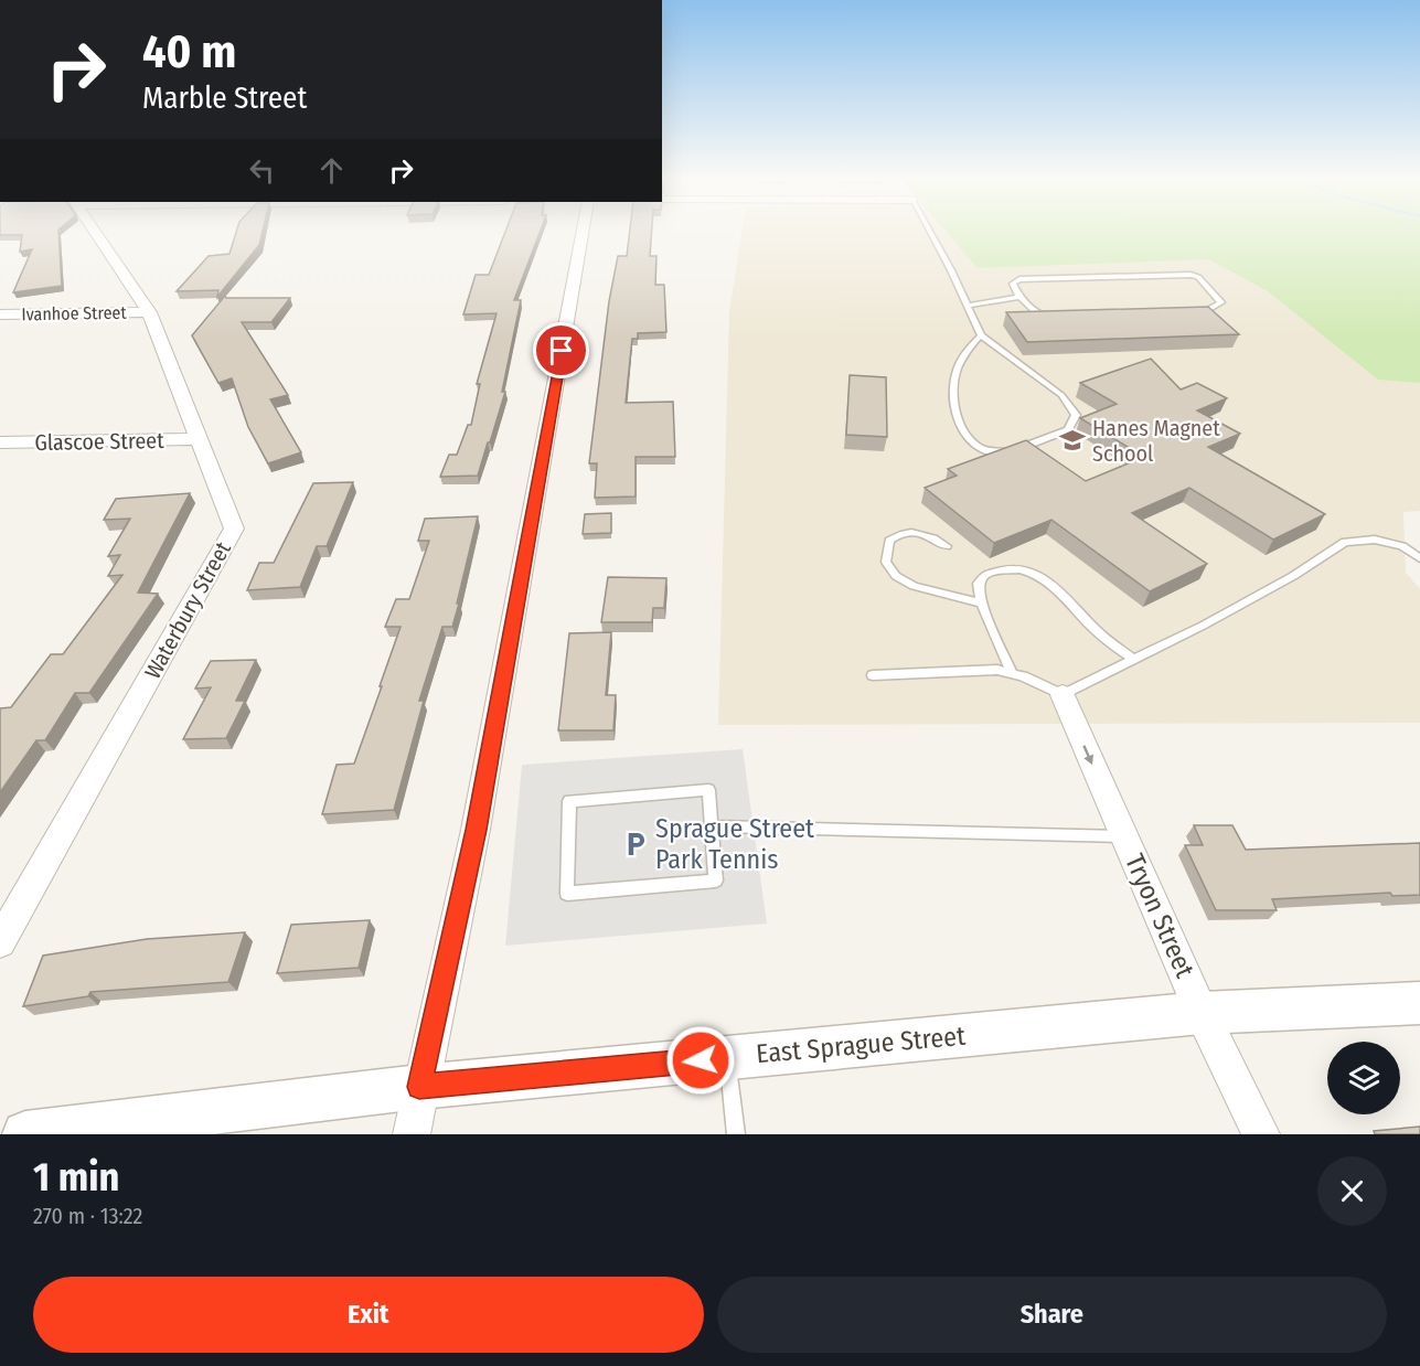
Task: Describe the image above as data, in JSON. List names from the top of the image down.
{
  "streets": {
    "street": [
      "Ivanhoe Street",
      "Glascoe Street",
      "Waterbury Street",
      "Tryon Street",
      "East Sprague Street"
    ]
  },
  "crossings": [
    ["Ivanhoe Street", "Waterbury Street"],
    ["Glascoe Street", "Waterbury Street"],
    ["Tryon Street", "East Sprague Street"]
  ],
  "places": {
    "school or university": ["Hanes Magnet School"],
    "parking": ["Sprague Street Park Tennis"]
  },
  "page": {
    "turn": ["40 m", "Marble Street"],
    "heading": ["1 min", "270 m · 13:22"],
    "buttons": ["Exit", "Share"]
  }
}
